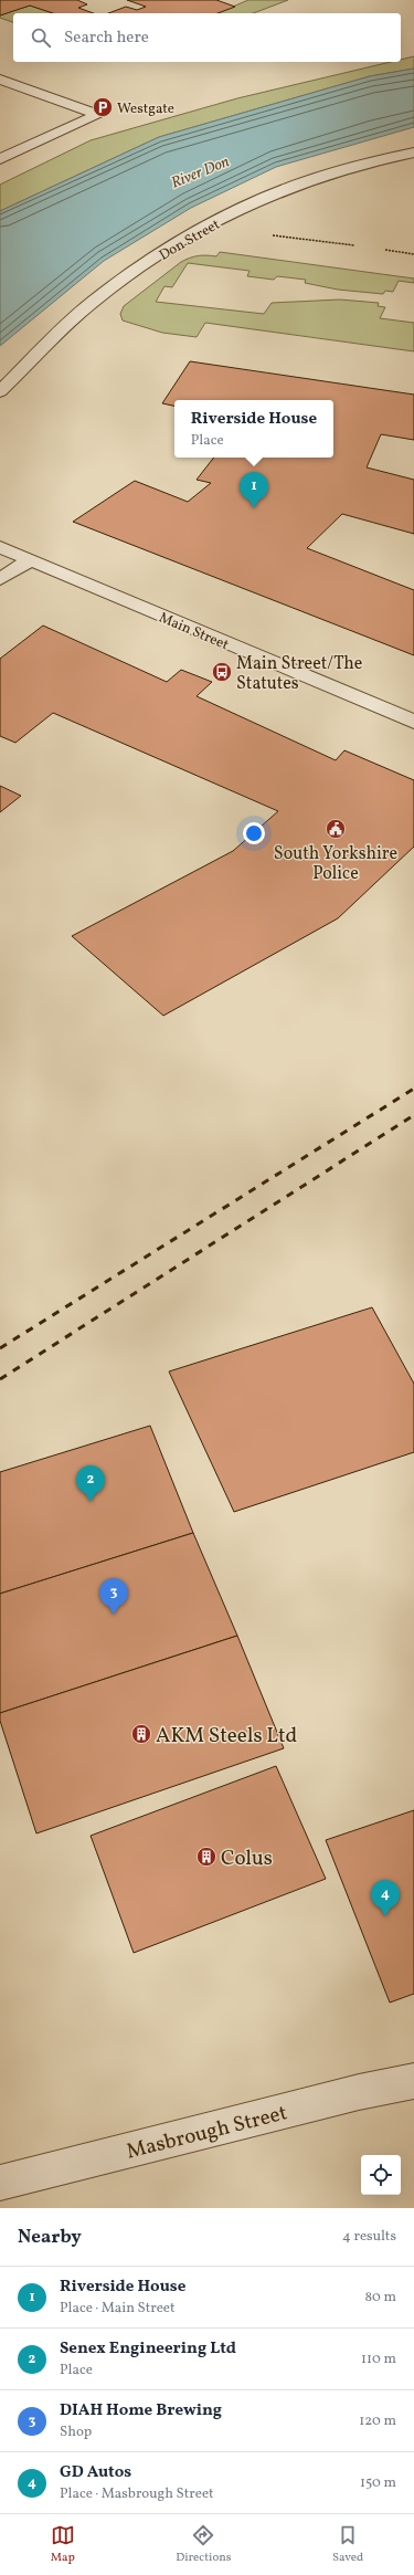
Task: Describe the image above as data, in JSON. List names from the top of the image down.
{
  "streets": {
    "street": ["Don Street", "Main Street", "Masbrough Street"]
  },
  "water": ["River Don"],
  "places": {
    "parking": ["Westgate"],
    "bus stop": ["Main Street/The Statutes"],
    "public building": ["South Yorkshire Police"],
    "building": ["AKM Steels Ltd", "Colus"]
  },
  "page": {
    "search": "Search here",
    "popup": ["Riverside House", "Place"],
    "pins": [
      "1",
      "2",
      "3",
      "4"
    ],
    "heading": ["Nearby", "4 results"],
    "list": [
      {
        "mark": "1",
        "name": "Riverside House",
        "note": "Place · Main Street",
        "value": "80 m"
      },
      {
        "mark": "2",
        "name": "Senex Engineering Ltd",
        "note": "Place",
        "value": "110 m"
      },
      {
        "mark": "3",
        "name": "DIAH Home Brewing",
        "note": "Shop",
        "value": "120 m"
      },
      {
        "mark": "4",
        "name": "GD Autos",
        "note": "Place · Masbrough Street",
        "value": "150 m"
      }
    ],
    "nav": ["Map", "Directions", "Saved"]
  }
}
